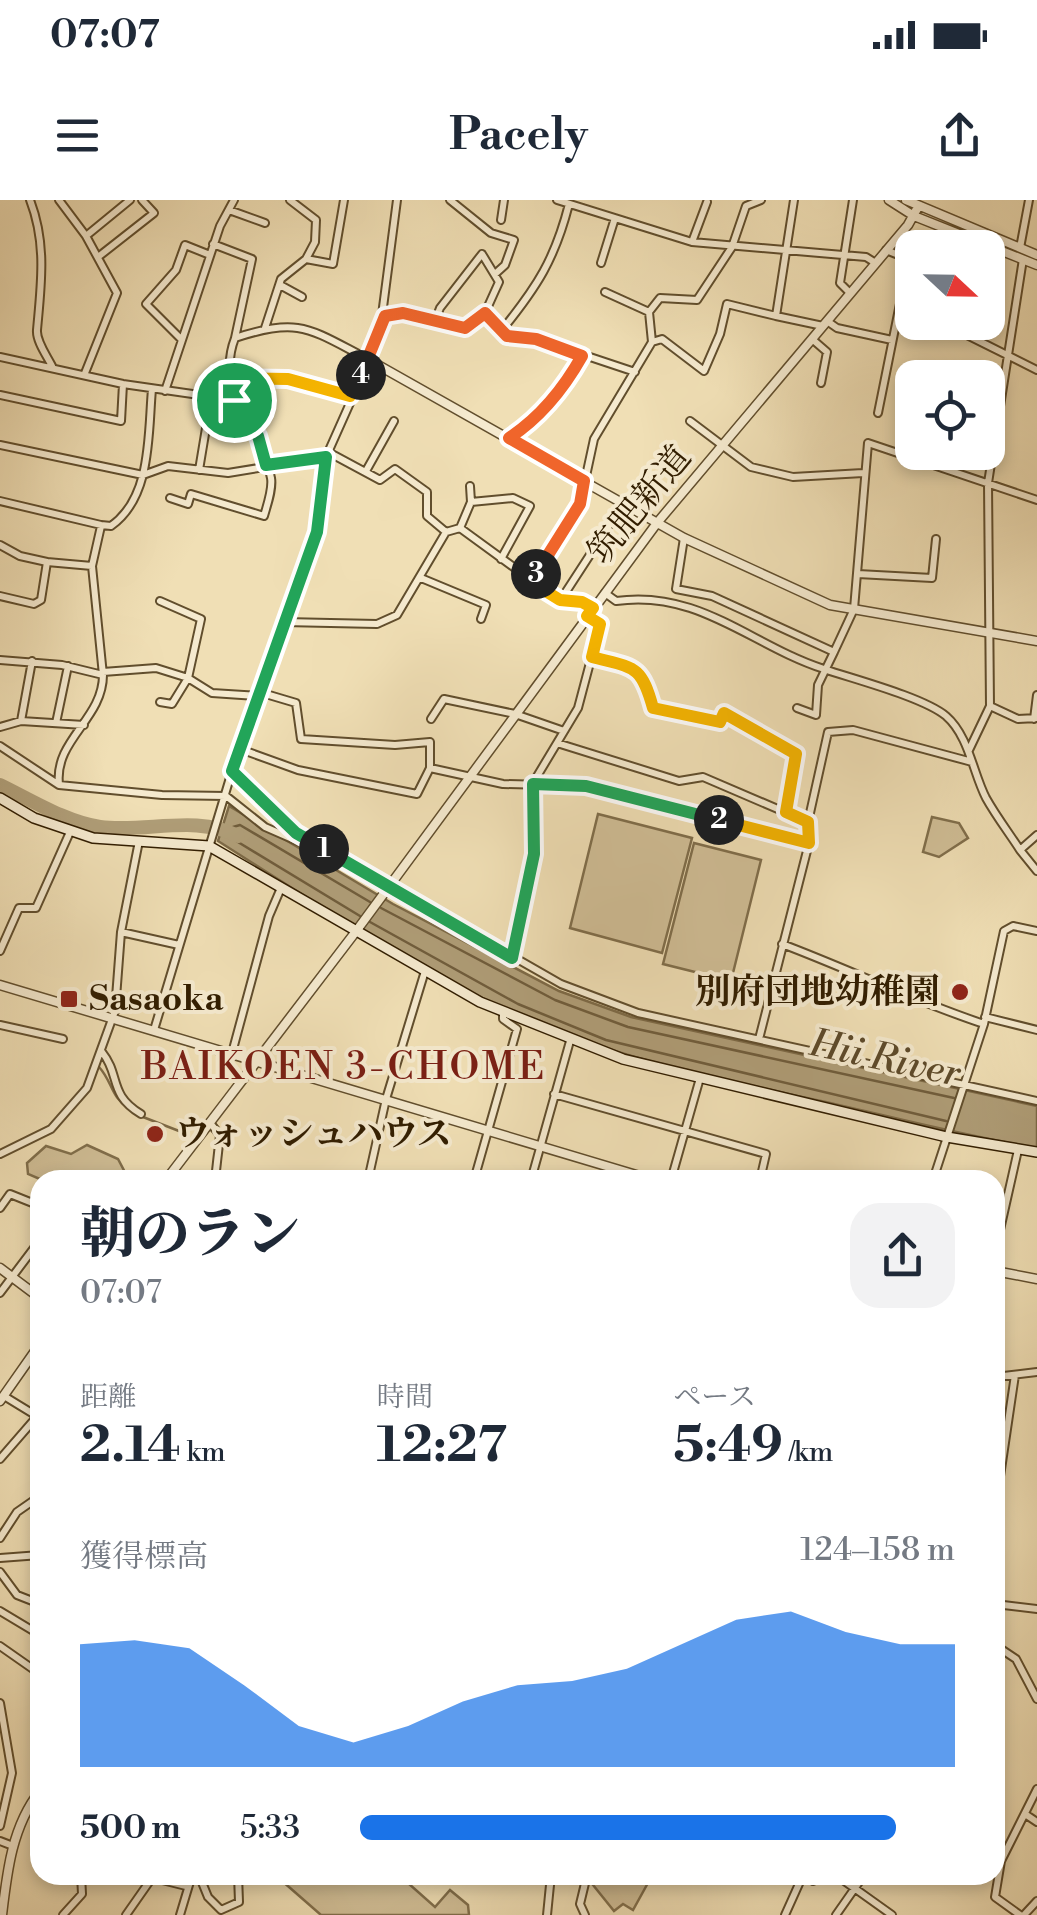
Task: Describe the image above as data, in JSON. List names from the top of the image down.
{
  "streets": {
    "street": ["筑肥新道"]
  },
  "districts": ["BAIKOEN 3-CHOME"],
  "water": ["Hii River"],
  "places": {
    "other": ["別府団地幼稚園", "ウォッシュハウス"],
    "transit": ["Sasaoka"]
  },
  "north": "right",
  "page": {
    "status": "07:07",
    "header": "Pacely",
    "pins": [
      "4",
      "3",
      "2",
      "1"
    ],
    "heading": ["朝のラン", "07:07"],
    "stats": [
      ["距離", "2.14 km"],
      ["時間", "12:27"],
      ["ペース", "5:49 /km"]
    ],
    "chart": ["獲得標高", "124–158 m"],
    "list": [
      {
        "name": "500 m",
        "note": "5:33"
      }
    ]
  }
}
